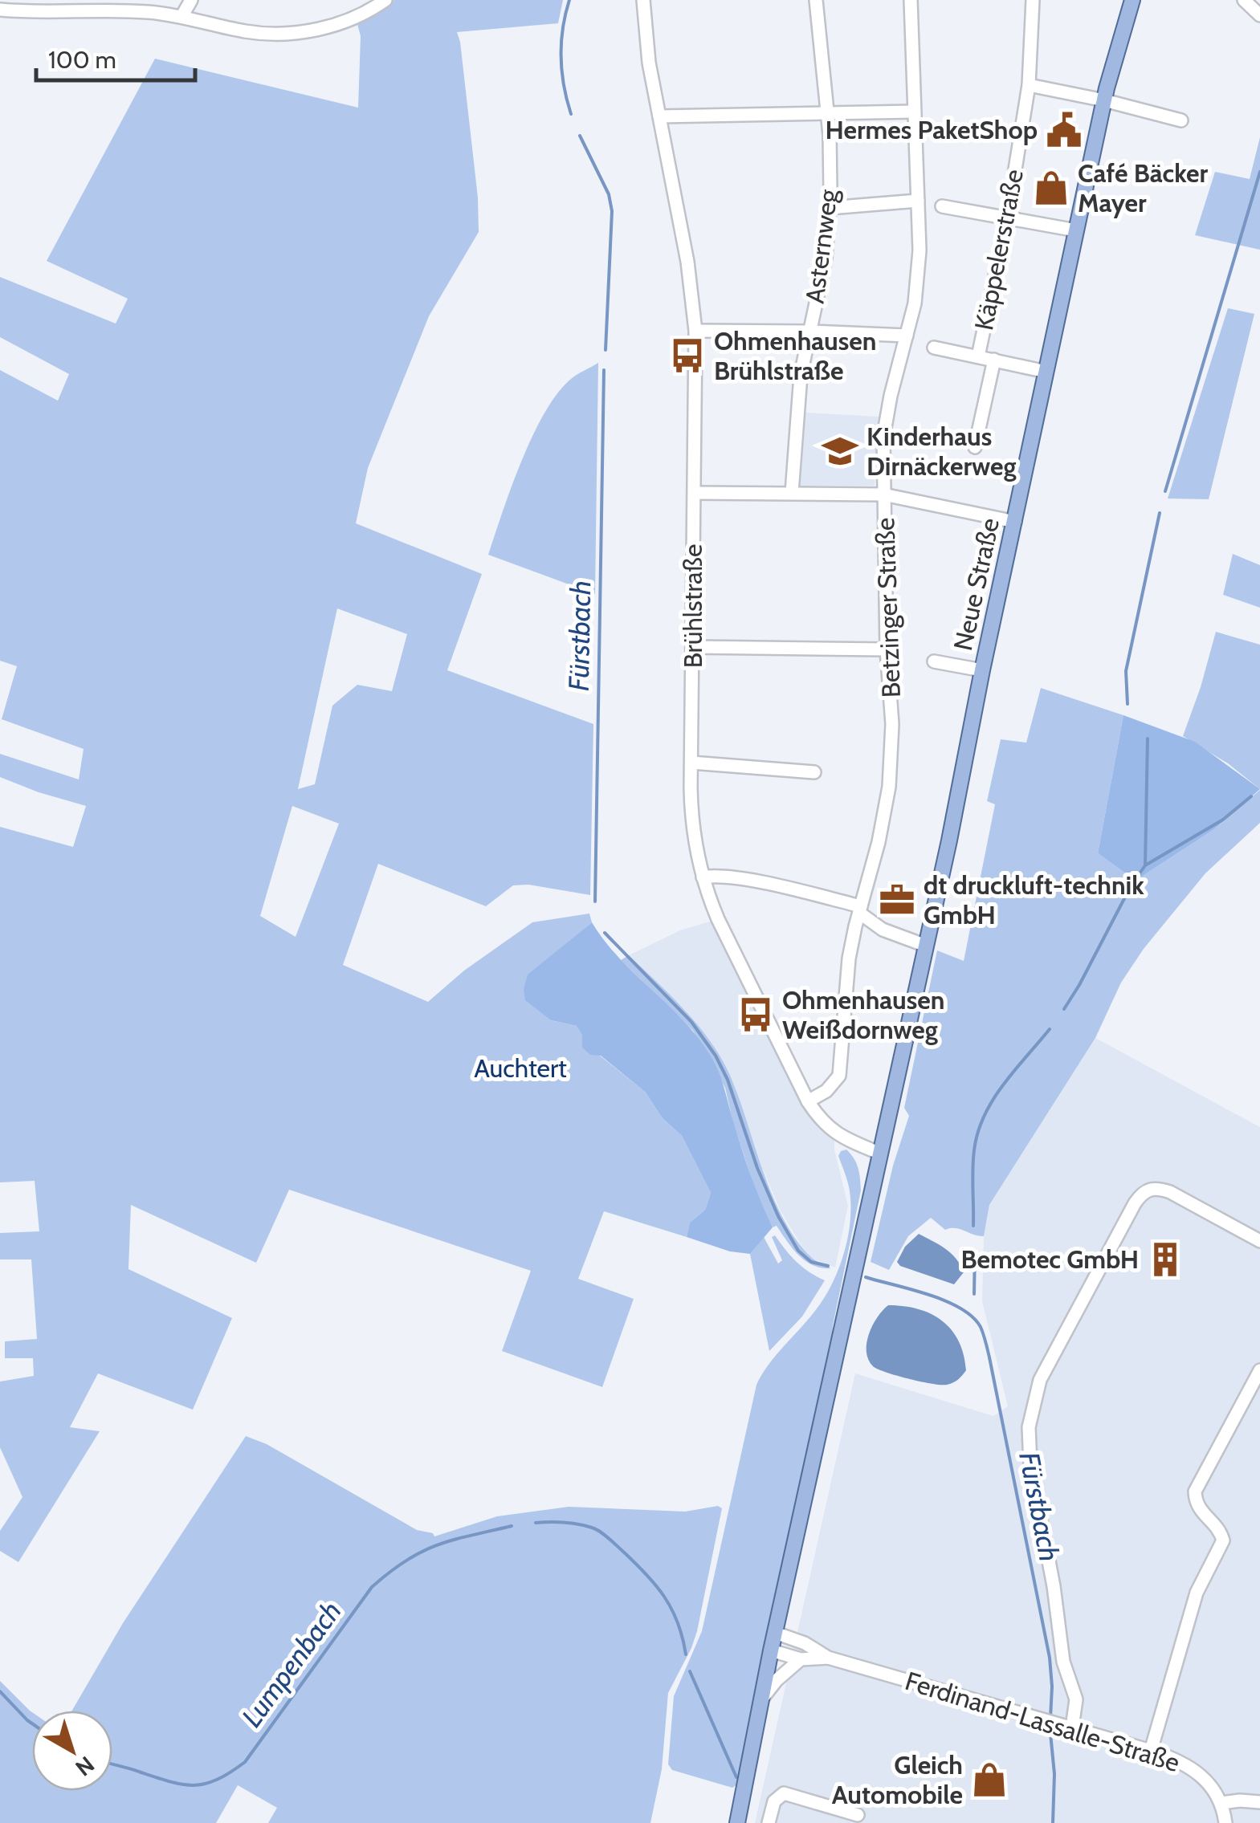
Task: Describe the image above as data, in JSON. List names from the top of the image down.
{
  "streets": {
    "main road": ["Neue Straße"],
    "street": [
      "Asternweg",
      "Käppelerstraße",
      "Brühlstraße",
      "Betzinger Straße",
      "Ferdinand-Lassalle-Straße"
    ]
  },
  "crossings": [
    ["Neue Straße", "Brühlstraße"],
    ["Neue Straße", "Ferdinand-Lassalle-Straße"],
    ["Brühlstraße", "Betzinger Straße"]
  ],
  "water": ["Fürstbach", "Lumpenbach"],
  "parks": ["Auchtert"],
  "places": {
    "public building": ["Hermes PaketShop"],
    "shop": ["Café Bäcker Mayer", "Gleich Automobile"],
    "bus stop": ["Ohmenhausen Brühlstraße", "Ohmenhausen Weißdornweg"],
    "school or university": ["Kinderhaus Dirnäckerweg"],
    "office": ["dt druckluft-technik GmbH"],
    "building": ["Bemotec GmbH"]
  },
  "scale_bar": "100 m",
  "north": "bottom right"
}
